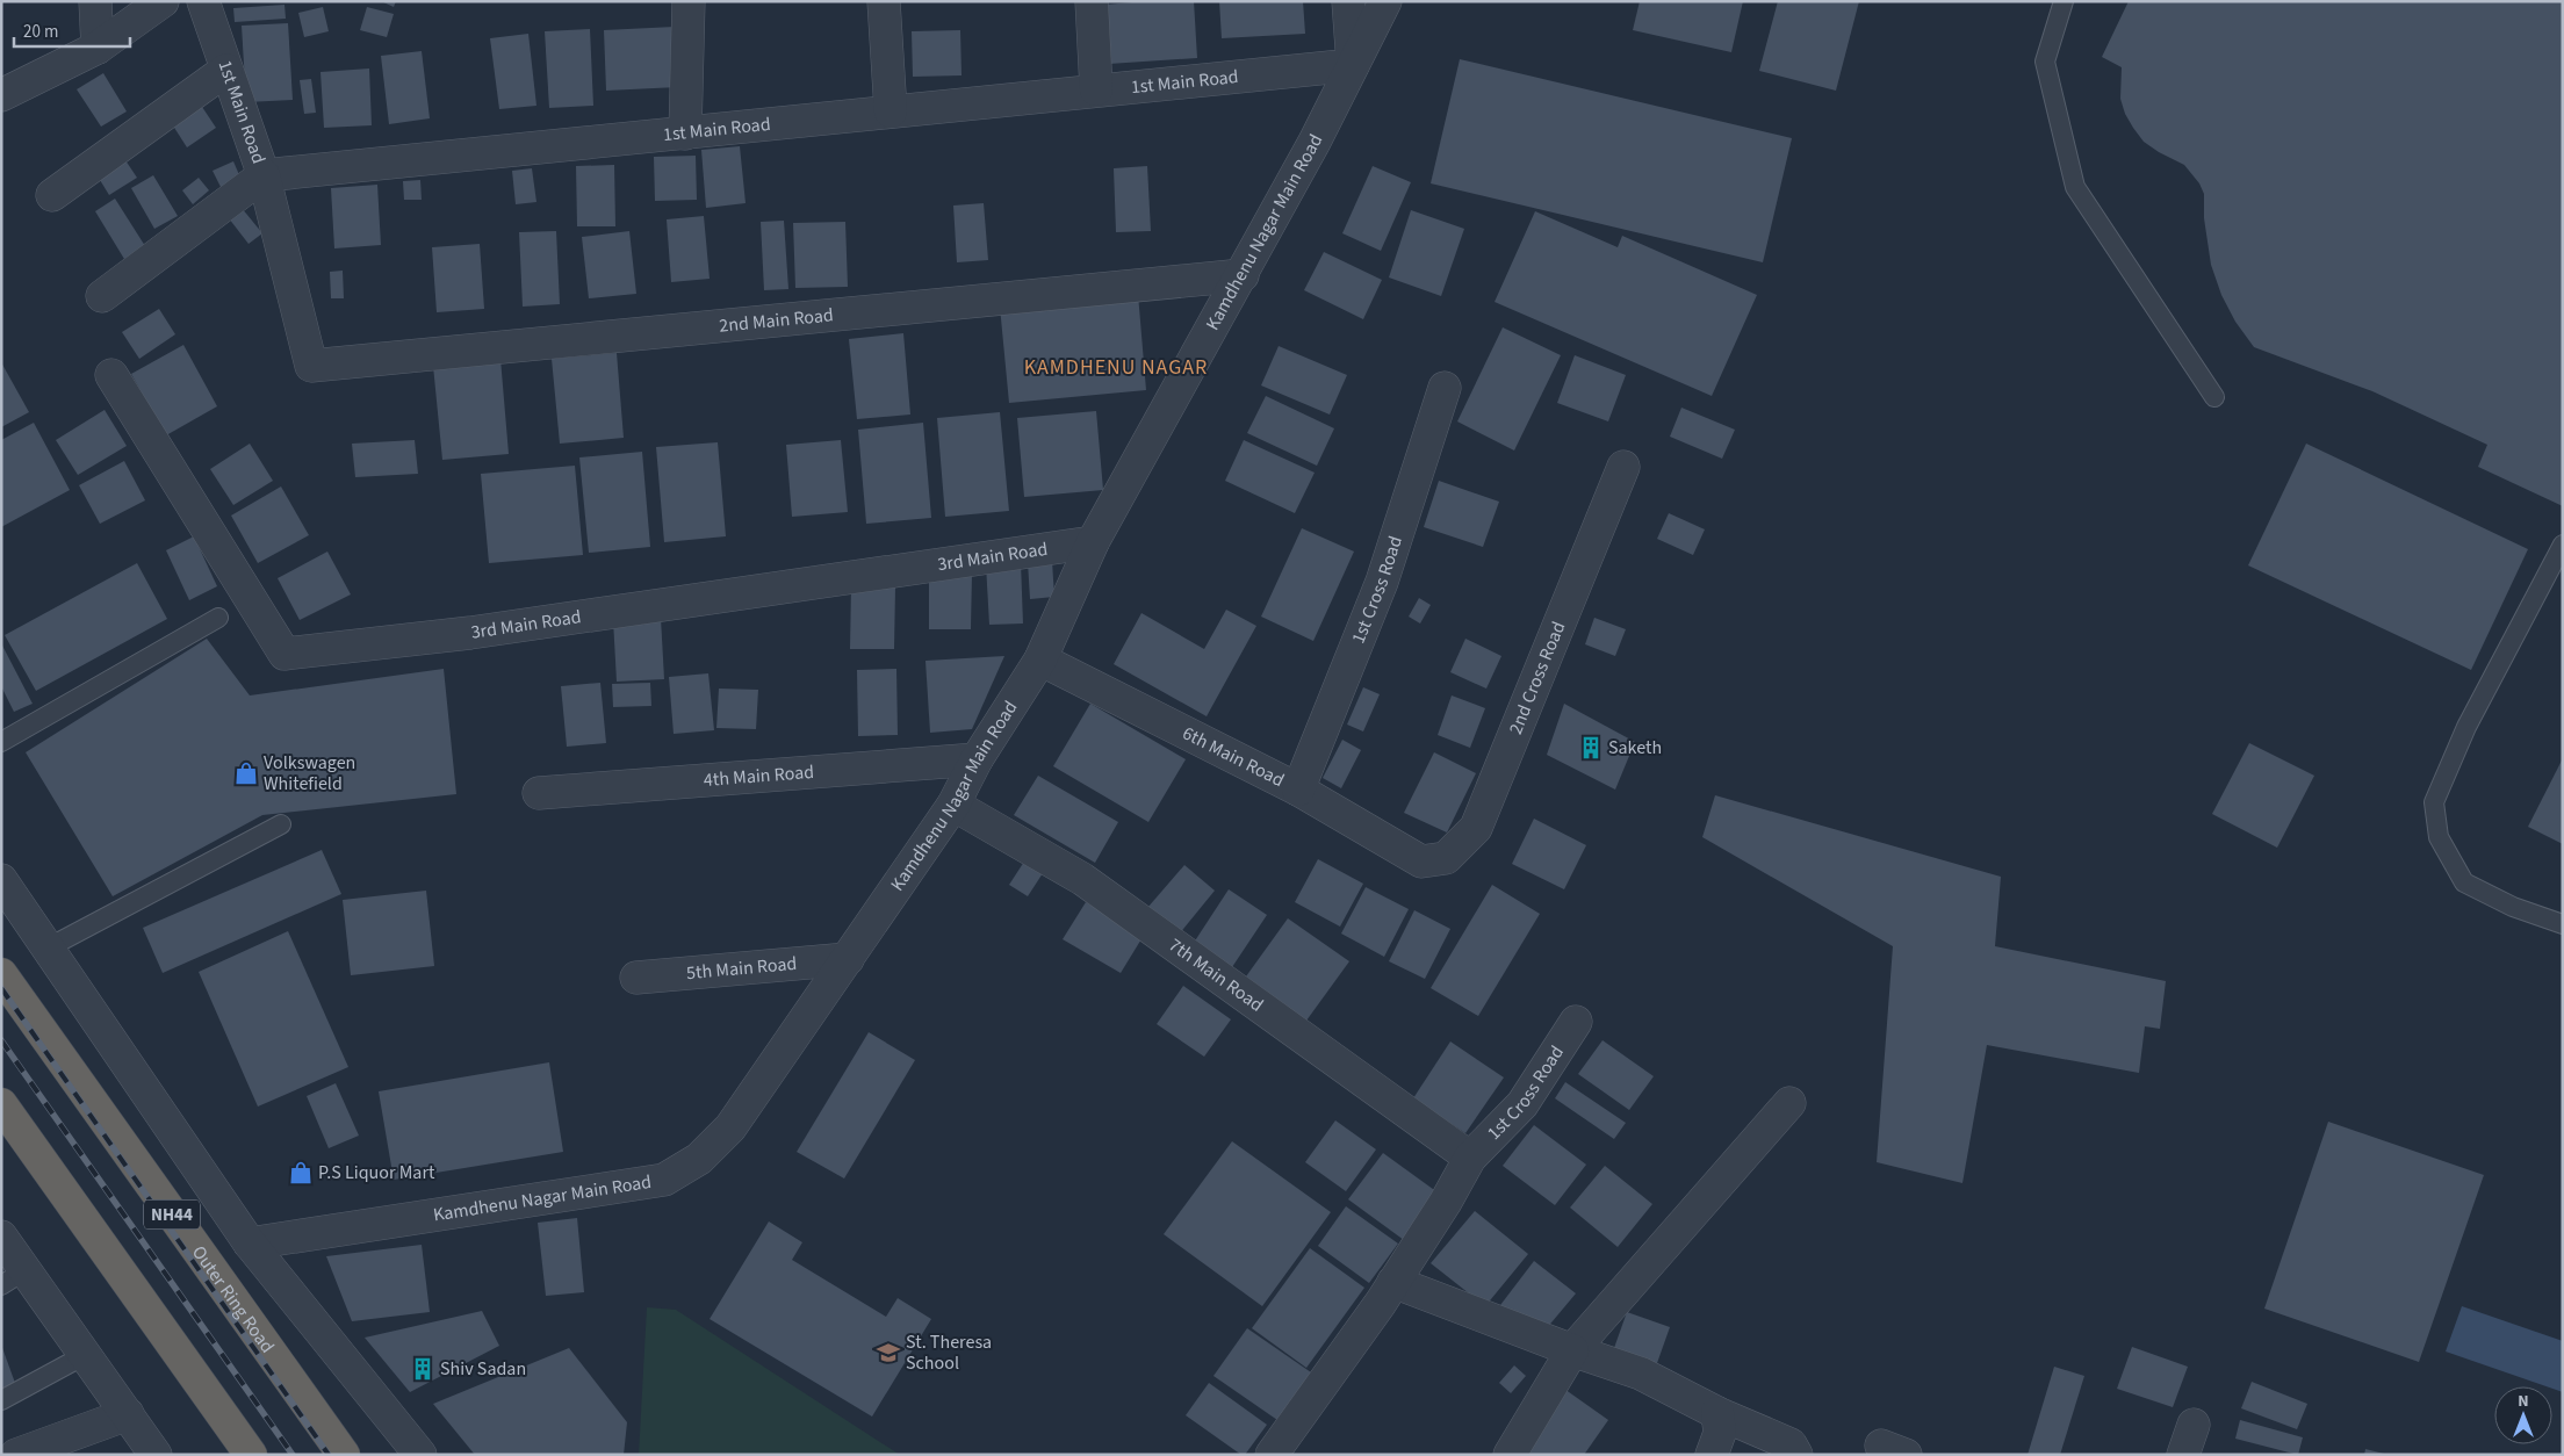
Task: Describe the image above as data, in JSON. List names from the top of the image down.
{
  "streets": {
    "highway": ["NH44", "Outer Ring Road"],
    "street": [
      "1st Main Road",
      "Kamdhenu Nagar Main Road",
      "2nd Main Road",
      "3rd Main Road",
      "1st Cross Road",
      "2nd Cross Road",
      "6th Main Road",
      "4th Main Road",
      "5th Main Road",
      "7th Main Road"
    ]
  },
  "crossings": [
    ["1st Main Road", "Kamdhenu Nagar Main Road"],
    ["1st Main Road", "2nd Main Road"],
    ["Kamdhenu Nagar Main Road", "2nd Main Road"],
    ["Kamdhenu Nagar Main Road", "3rd Main Road"],
    ["Kamdhenu Nagar Main Road", "6th Main Road"],
    ["Kamdhenu Nagar Main Road", "4th Main Road"],
    ["Kamdhenu Nagar Main Road", "5th Main Road"],
    ["Kamdhenu Nagar Main Road", "7th Main Road"],
    ["1st Cross Road", "6th Main Road"],
    ["1st Cross Road", "7th Main Road"],
    ["2nd Cross Road", "6th Main Road"]
  ],
  "districts": ["KAMDHENU NAGAR"],
  "places": {
    "building": ["Saketh", "Shiv Sadan"],
    "shop": ["Volkswagen Whitefield", "P.S Liquor Mart"],
    "school or university": ["St. Theresa School"]
  },
  "scale_bar": "20 m",
  "north": "top"
}
